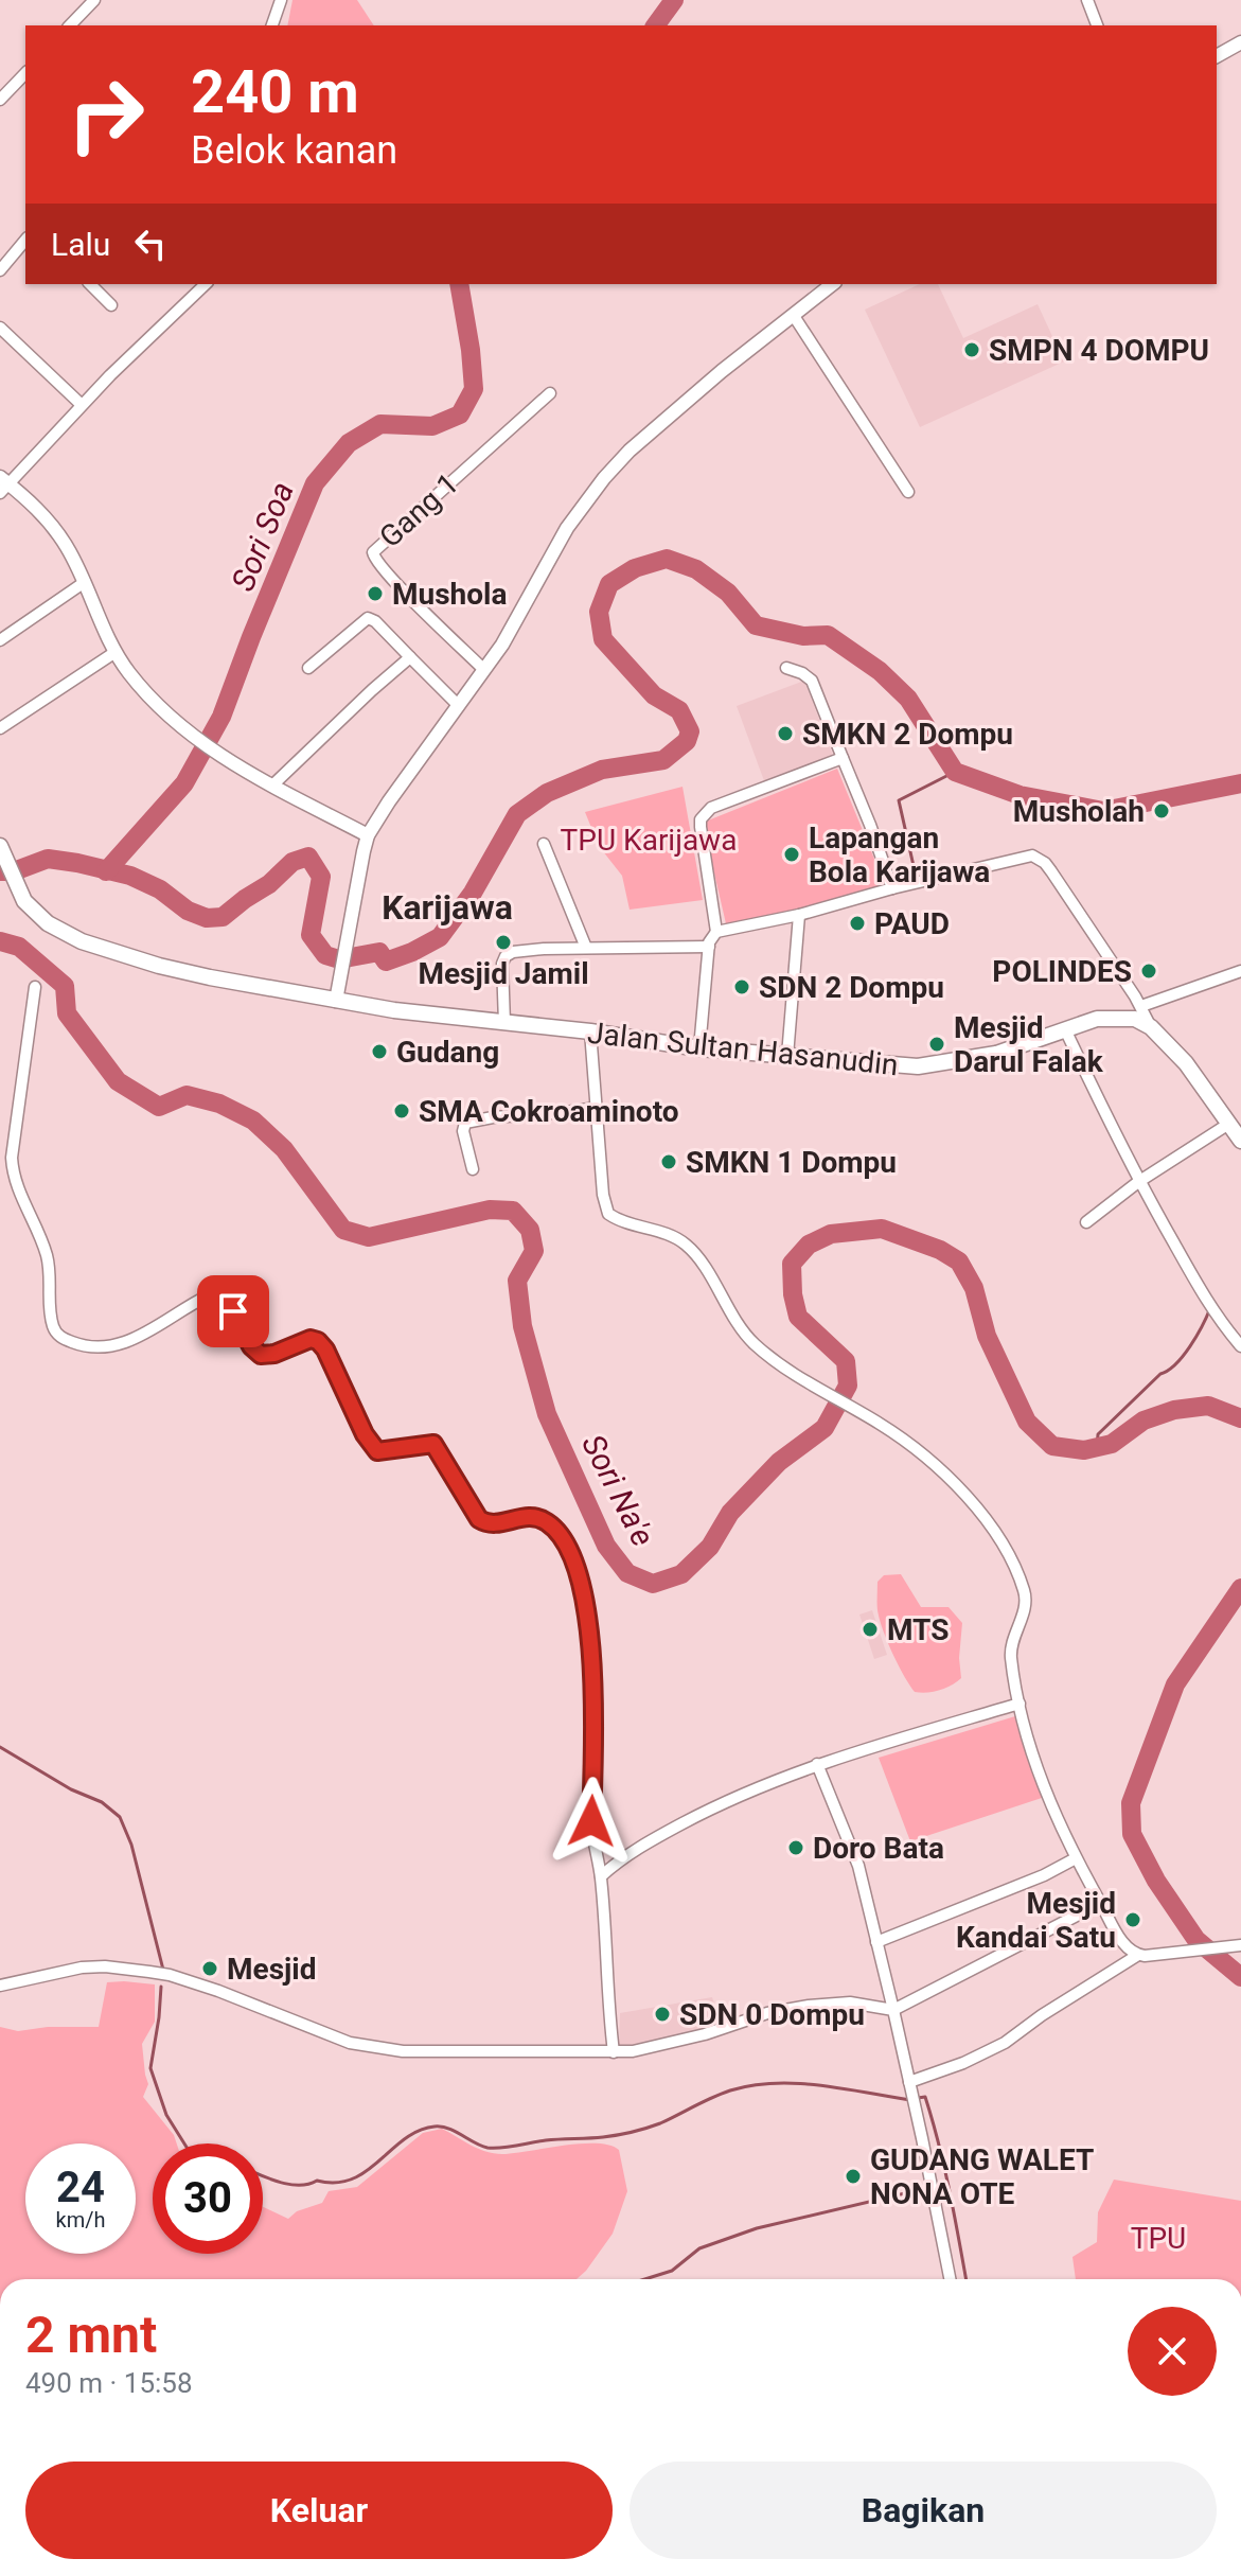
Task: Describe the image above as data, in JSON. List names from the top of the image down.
{
  "streets": {
    "highway": ["Jalan Sultan Hasanudin"],
    "street": ["Gang 1"]
  },
  "districts": ["Karijawa"],
  "water": ["Sori Soa", "Sori Na'e"],
  "parks": ["TPU Karijawa", "TPU"],
  "places": [
    "SMPN 4 DOMPU",
    "Mushola",
    "SMKN 2 Dompu",
    "Musholah",
    "Lapangan Bola Karijawa",
    "PAUD",
    "Mesjid Jamil",
    "POLINDES",
    "SDN 2 Dompu",
    "Mesjid Darul Falak",
    "Gudang",
    "SMA Cokroaminoto",
    "SMKN 1 Dompu",
    "MTS",
    "Doro Bata",
    "Mesjid Kandai Satu",
    "Mesjid",
    "SDN 0 Dompu",
    "GUDANG WALET NONA OTE"
  ],
  "page": {
    "turn": ["240 m", "Belok kanan"],
    "then": "Lalu",
    "speed": "24 km/h",
    "limit": "30",
    "heading": ["2 mnt", "490 m · 15:58"],
    "buttons": ["Keluar", "Bagikan"]
  }
}
